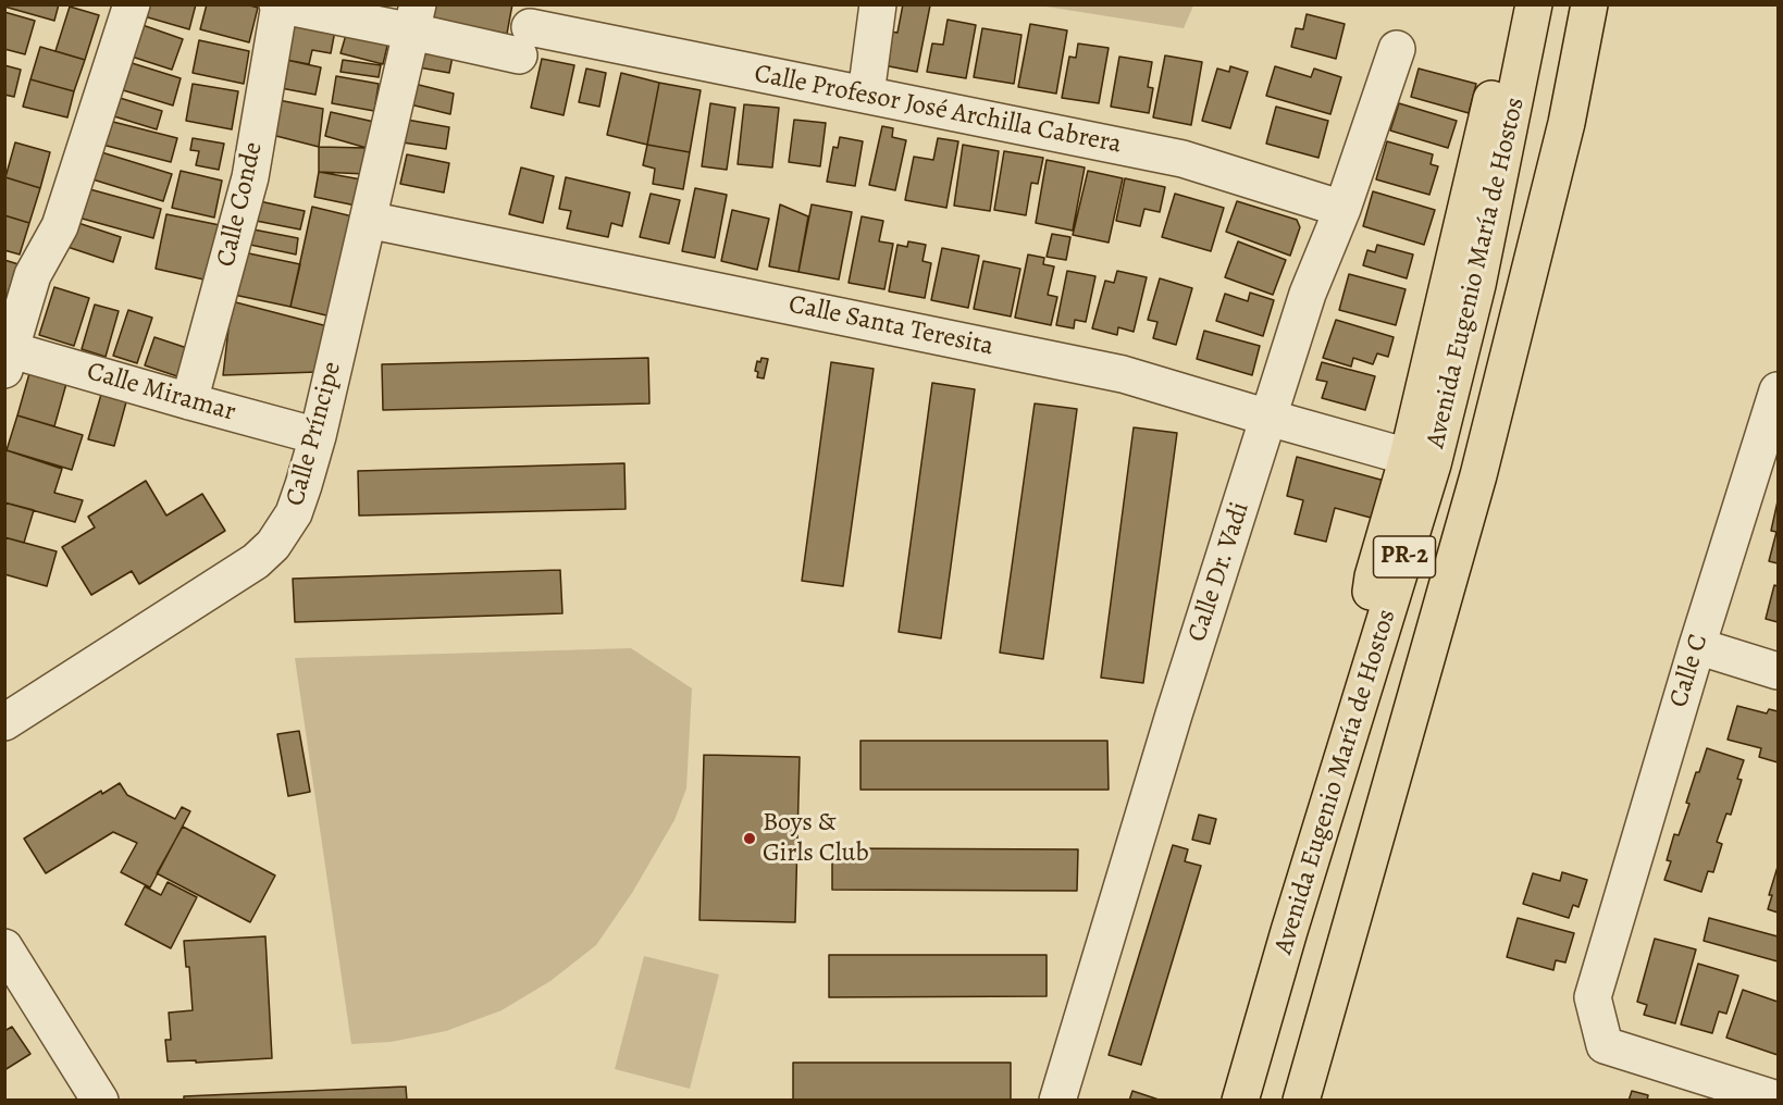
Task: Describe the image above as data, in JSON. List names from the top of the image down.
{
  "streets": {
    "highway": ["Avenida Eugenio María de Hostos", "PR-2"],
    "street": [
      "Calle Profesor José Archilla Cabrera",
      "Calle Conde",
      "Calle Santa Teresita",
      "Calle Miramar",
      "Calle Príncipe",
      "Calle Dr. Vadi",
      "Calle C"
    ]
  },
  "crossings": [
    ["Calle Profesor José Archilla Cabrera", "Calle Conde"],
    ["Calle Profesor José Archilla Cabrera", "Calle Príncipe"],
    ["Calle Profesor José Archilla Cabrera", "Calle Dr. Vadi"],
    ["Calle Conde", "Calle Miramar"],
    ["Calle Santa Teresita", "Calle Príncipe"],
    ["Calle Santa Teresita", "Calle Dr. Vadi"],
    ["Calle Miramar", "Calle Príncipe"]
  ],
  "places": ["Boys & Girls Club"]
}
